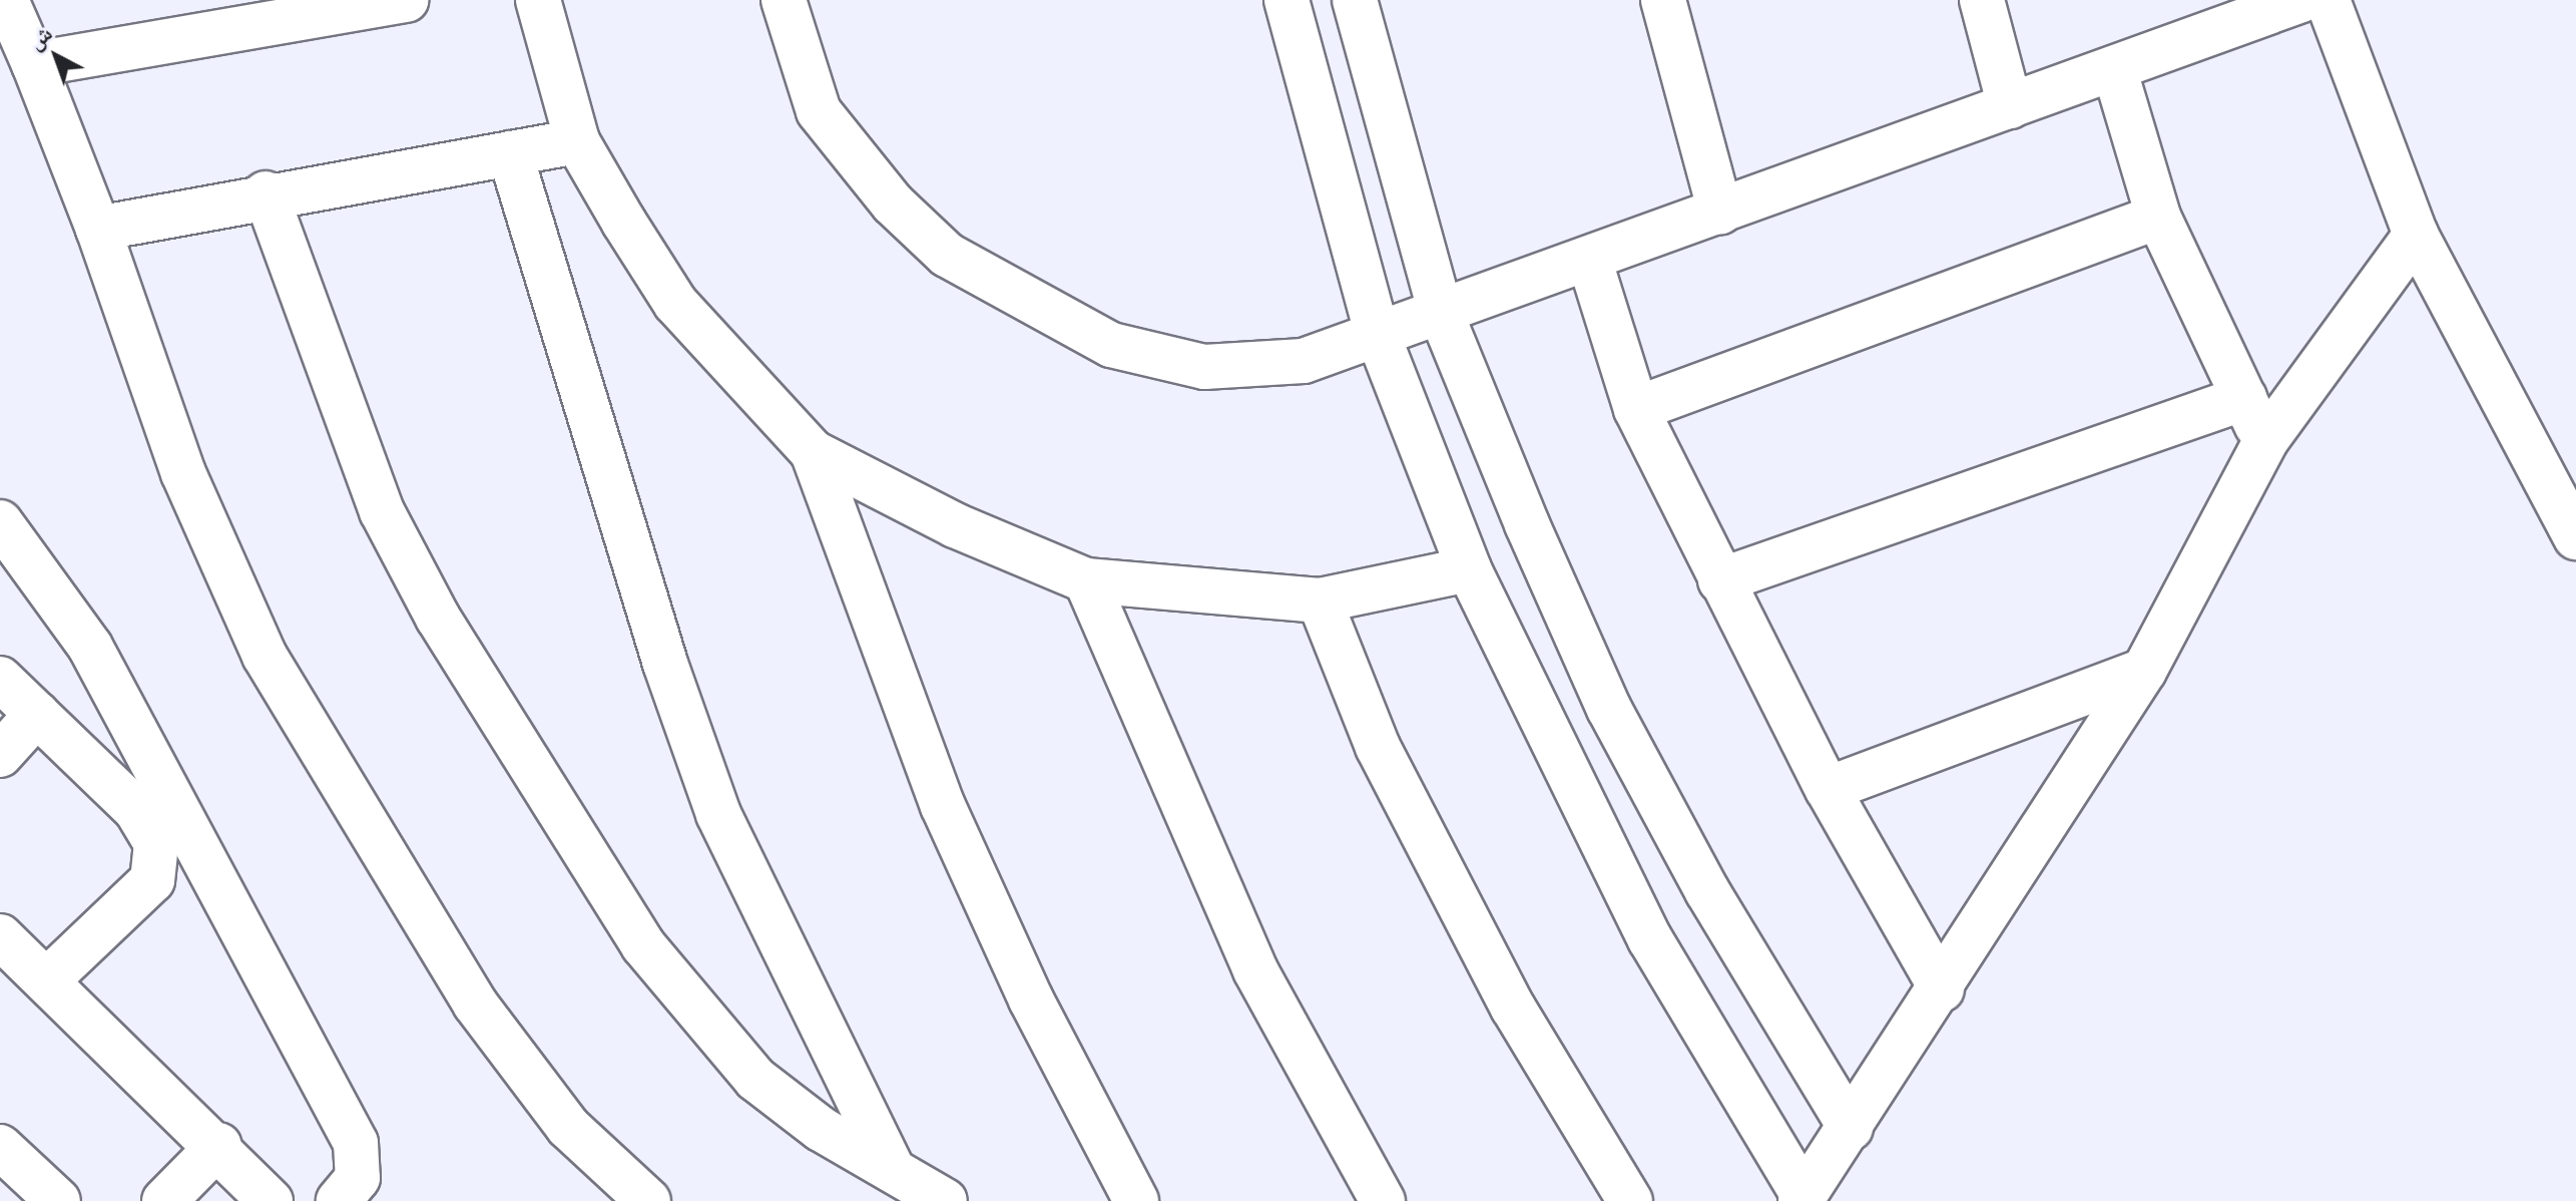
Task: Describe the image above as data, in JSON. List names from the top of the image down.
{
  "north": "top left"
}
